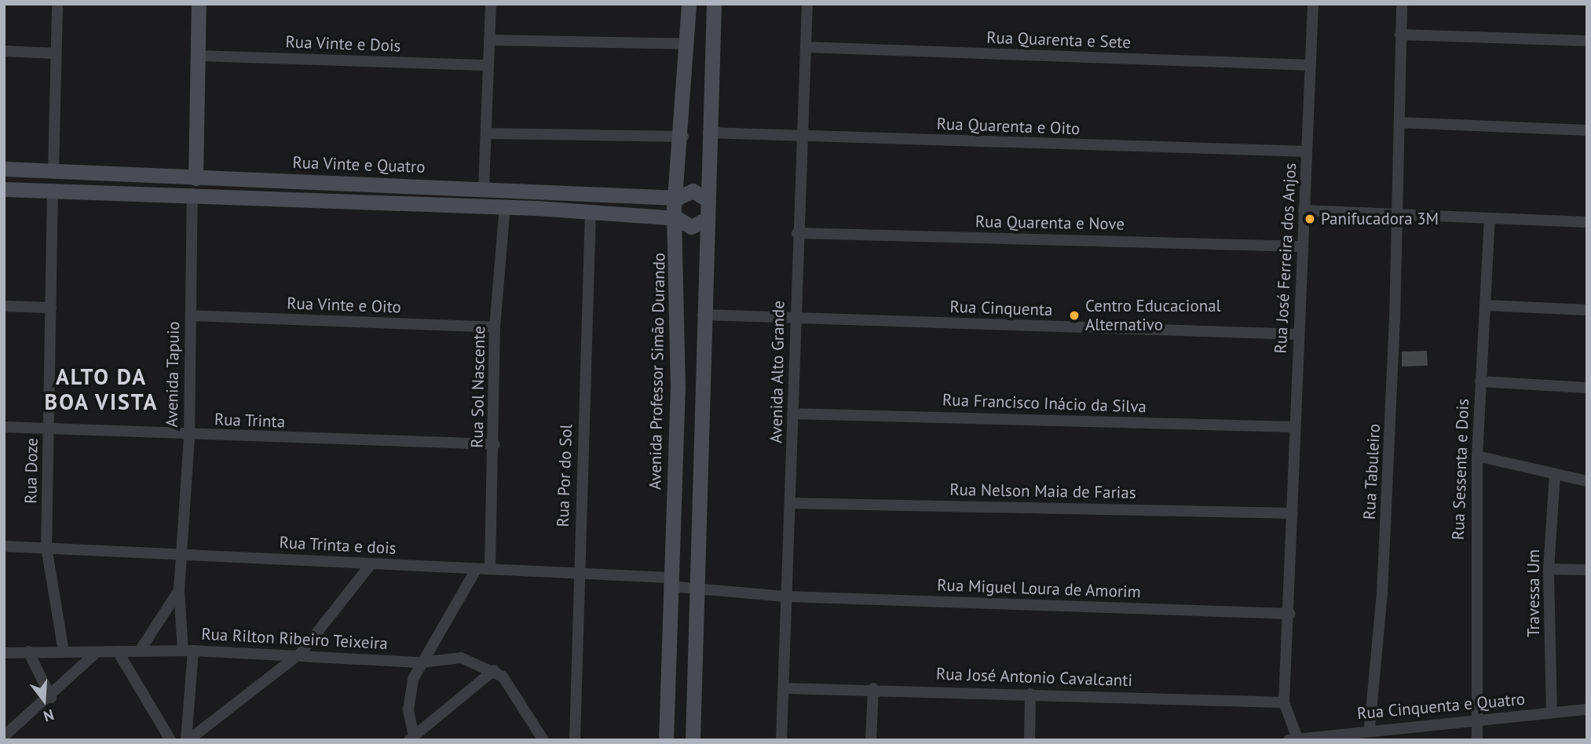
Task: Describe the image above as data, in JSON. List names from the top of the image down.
{
  "streets": {
    "street": [
      "Rua Quarenta e Sete",
      "Rua Vinte e Dois",
      "Rua Quarenta e Oito",
      "Rua Vinte e Quatro",
      "Rua Quarenta e Nove",
      "Rua José Ferreira dos Anjos",
      "Rua Vinte e Oito",
      "Rua Cinquenta",
      "Avenida Professor Simão Durando",
      "Avenida Alto Grande",
      "Avenida Tapuio",
      "Rua Sol Nascente",
      "Rua Francisco Inácio da Silva",
      "Rua Trinta",
      "Rua Sessenta e Dois",
      "Rua Doze",
      "Rua Tabuleiro",
      "Rua Por do Sol",
      "Rua Nelson Maia de Farias",
      "Rua Trinta e dois",
      "Rua Miguel Loura de Amorim",
      "Travessa Um",
      "Rua Rilton Ribeiro Teixeira",
      "Rua José Antonio Cavalcanti",
      "Rua Cinquenta e Quatro"
    ]
  },
  "crossings": [
    ["Rua Quarenta e Sete", "Rua José Ferreira dos Anjos"],
    ["Rua Quarenta e Sete", "Avenida Alto Grande"],
    ["Rua Quarenta e Oito", "Rua José Ferreira dos Anjos"],
    ["Rua Quarenta e Oito", "Avenida Alto Grande"],
    ["Rua Vinte e Quatro", "Avenida Professor Simão Durando"],
    ["Rua Quarenta e Nove", "Rua José Ferreira dos Anjos"],
    ["Rua Quarenta e Nove", "Avenida Alto Grande"],
    ["Rua José Ferreira dos Anjos", "Rua Cinquenta"],
    ["Rua José Ferreira dos Anjos", "Rua Francisco Inácio da Silva"],
    ["Rua José Ferreira dos Anjos", "Rua Nelson Maia de Farias"],
    ["Rua José Ferreira dos Anjos", "Rua Miguel Loura de Amorim"],
    ["Rua José Ferreira dos Anjos", "Rua José Antonio Cavalcanti"],
    ["Rua Vinte e Oito", "Avenida Tapuio"],
    ["Rua Vinte e Oito", "Rua Sol Nascente"],
    ["Rua Cinquenta", "Avenida Alto Grande"],
    ["Avenida Professor Simão Durando", "Rua Trinta e dois"],
    ["Avenida Alto Grande", "Rua Francisco Inácio da Silva"],
    ["Avenida Alto Grande", "Rua Nelson Maia de Farias"],
    ["Avenida Alto Grande", "Rua Miguel Loura de Amorim"],
    ["Avenida Alto Grande", "Rua José Antonio Cavalcanti"],
    ["Avenida Tapuio", "Rua Trinta"],
    ["Avenida Tapuio", "Rua Trinta e dois"],
    ["Avenida Tapuio", "Rua Rilton Ribeiro Teixeira"],
    ["Rua Sol Nascente", "Rua Trinta"],
    ["Rua Sol Nascente", "Rua Trinta e dois"],
    ["Rua Trinta", "Rua Doze"],
    ["Rua Sessenta e Dois", "Rua Cinquenta e Quatro"],
    ["Rua Doze", "Rua Trinta e dois"],
    ["Rua Doze", "Rua Rilton Ribeiro Teixeira"],
    ["Rua Tabuleiro", "Rua Cinquenta e Quatro"],
    ["Rua Por do Sol", "Rua Trinta e dois"],
    ["Rua Trinta e dois", "Rua Miguel Loura de Amorim"],
    ["Travessa Um", "Rua Cinquenta e Quatro"]
  ],
  "districts": ["ALTO DA BOA VISTA"],
  "places": ["Panifucadora 3M", "Centro Educacional Alternativo"],
  "north": "bottom"
}
